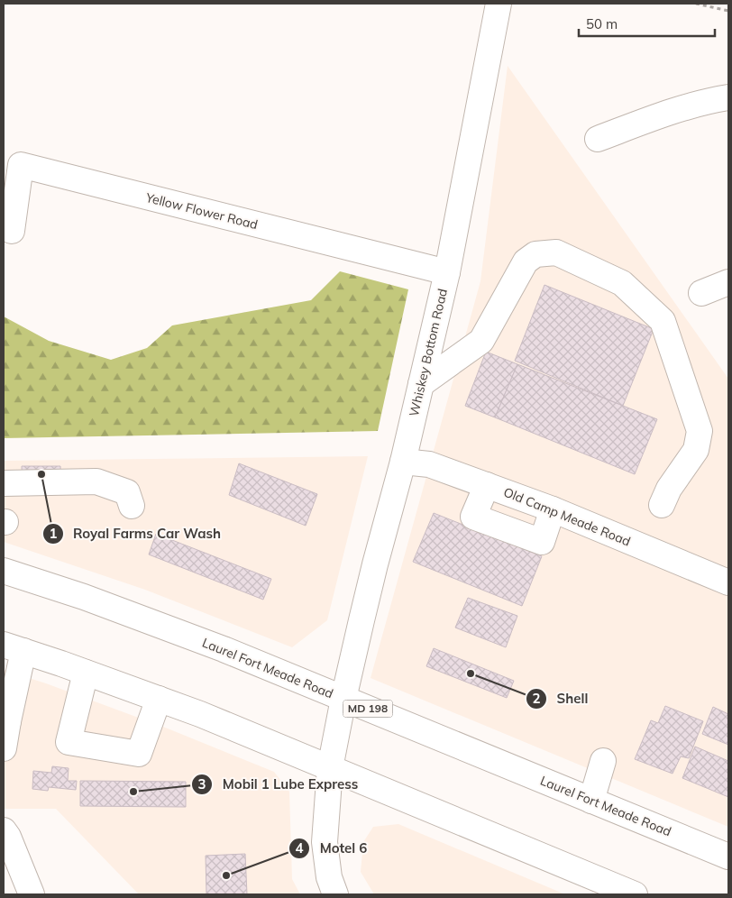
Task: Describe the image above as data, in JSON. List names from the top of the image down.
{
  "streets": {
    "street": [
      "Yellow Flower Road",
      "Whiskey Bottom Road",
      "Old Camp Meade Road",
      "Laurel Fort Meade Road",
      "MD 198"
    ]
  },
  "crossings": [
    ["Yellow Flower Road", "Whiskey Bottom Road"],
    ["Whiskey Bottom Road", "Old Camp Meade Road"],
    ["Whiskey Bottom Road", "Laurel Fort Meade Road"]
  ],
  "places": [
    "Royal Farms Car Wash",
    "Shell",
    "Mobil 1 Lube Express",
    "Motel 6"
  ],
  "scale_bar": "50 m"
}
